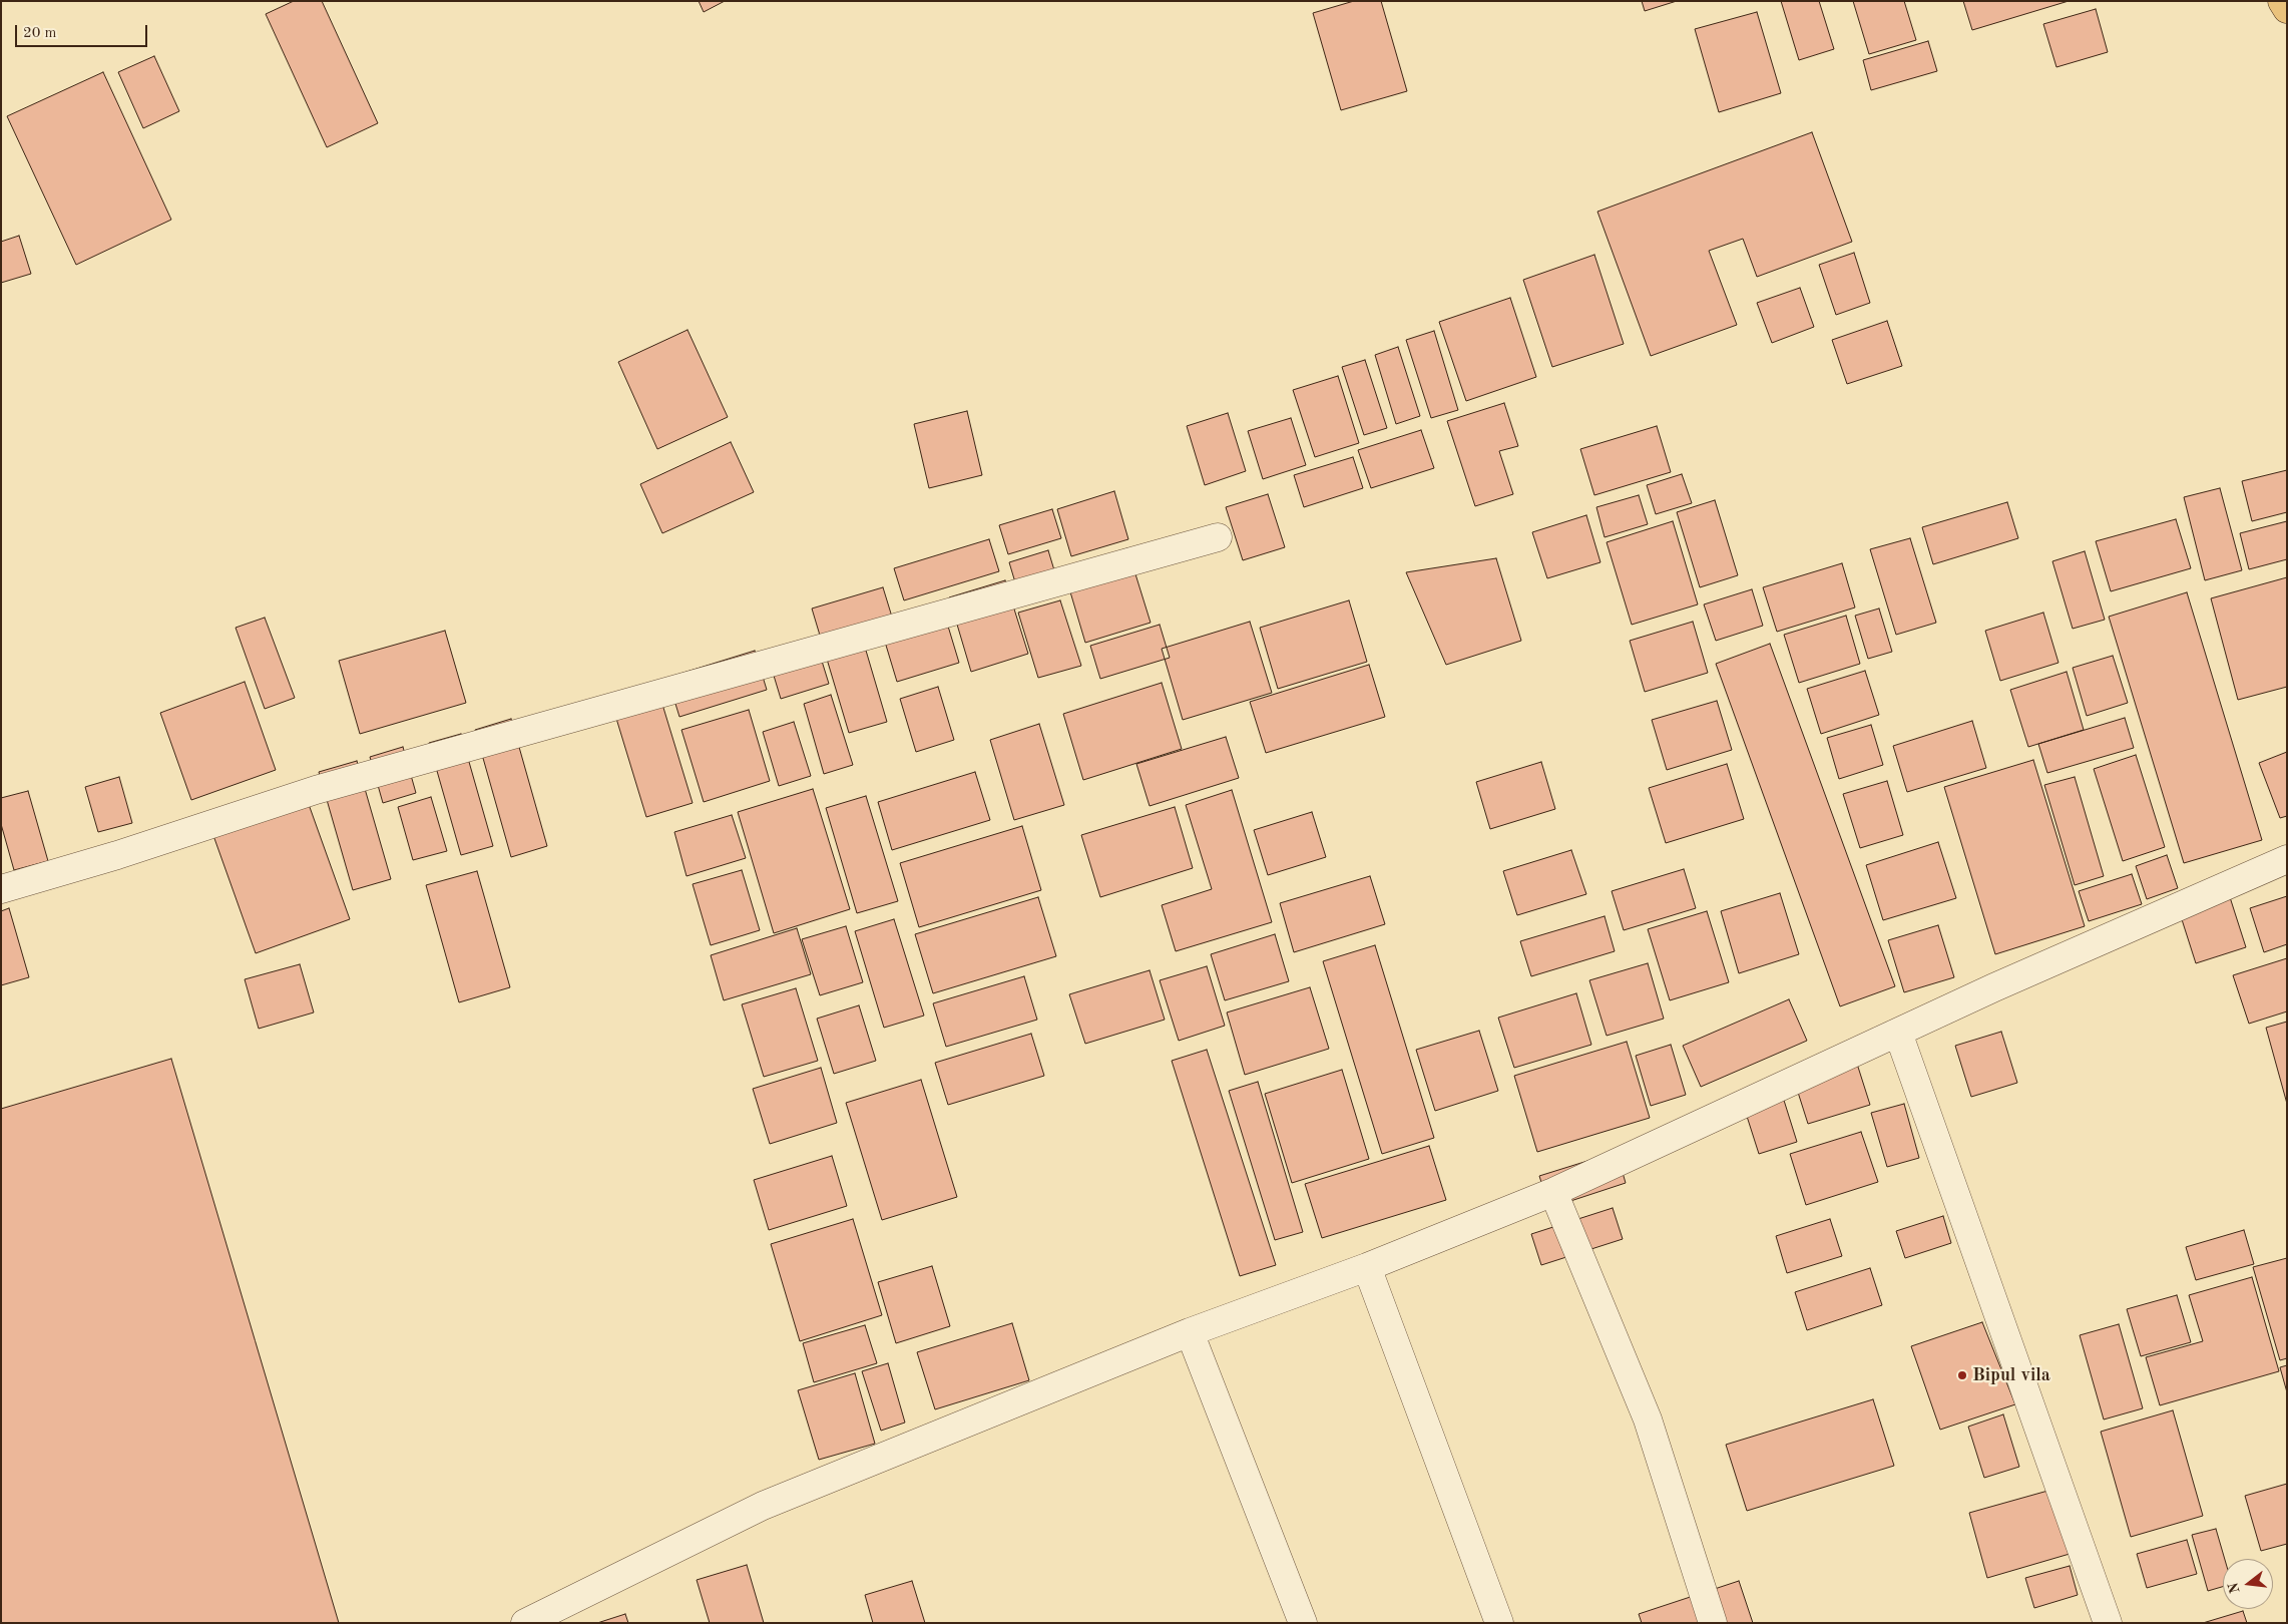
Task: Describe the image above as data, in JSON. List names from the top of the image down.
{
  "places": ["Bipul vila"],
  "scale_bar": "20 m",
  "north": "left"
}
